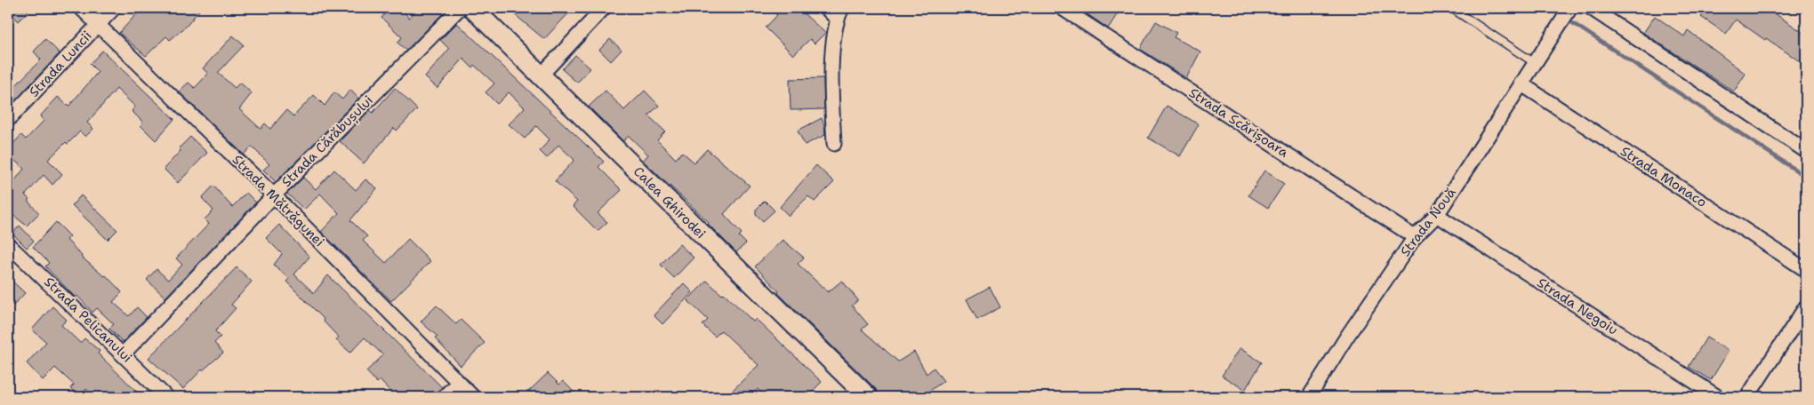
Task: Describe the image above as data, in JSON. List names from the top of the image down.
{
  "streets": {
    "street": [
      "Strada Luncii",
      "Strada Scărișoara",
      "Strada Cărăbușului",
      "Strada Monaco",
      "Strada Mătrăgunei",
      "Calea Ghirodei",
      "Strada Nouă",
      "Strada Negoiu",
      "Strada Pelicanului"
    ]
  },
  "crossings": [
    ["Strada Luncii", "Strada Mătrăgunei"],
    ["Strada Scărișoara", "Strada Nouă"],
    ["Strada Cărăbușului", "Strada Mătrăgunei"],
    ["Strada Cărăbușului", "Strada Pelicanului"],
    ["Strada Monaco", "Strada Nouă"],
    ["Strada Nouă", "Strada Negoiu"]
  ]
}
